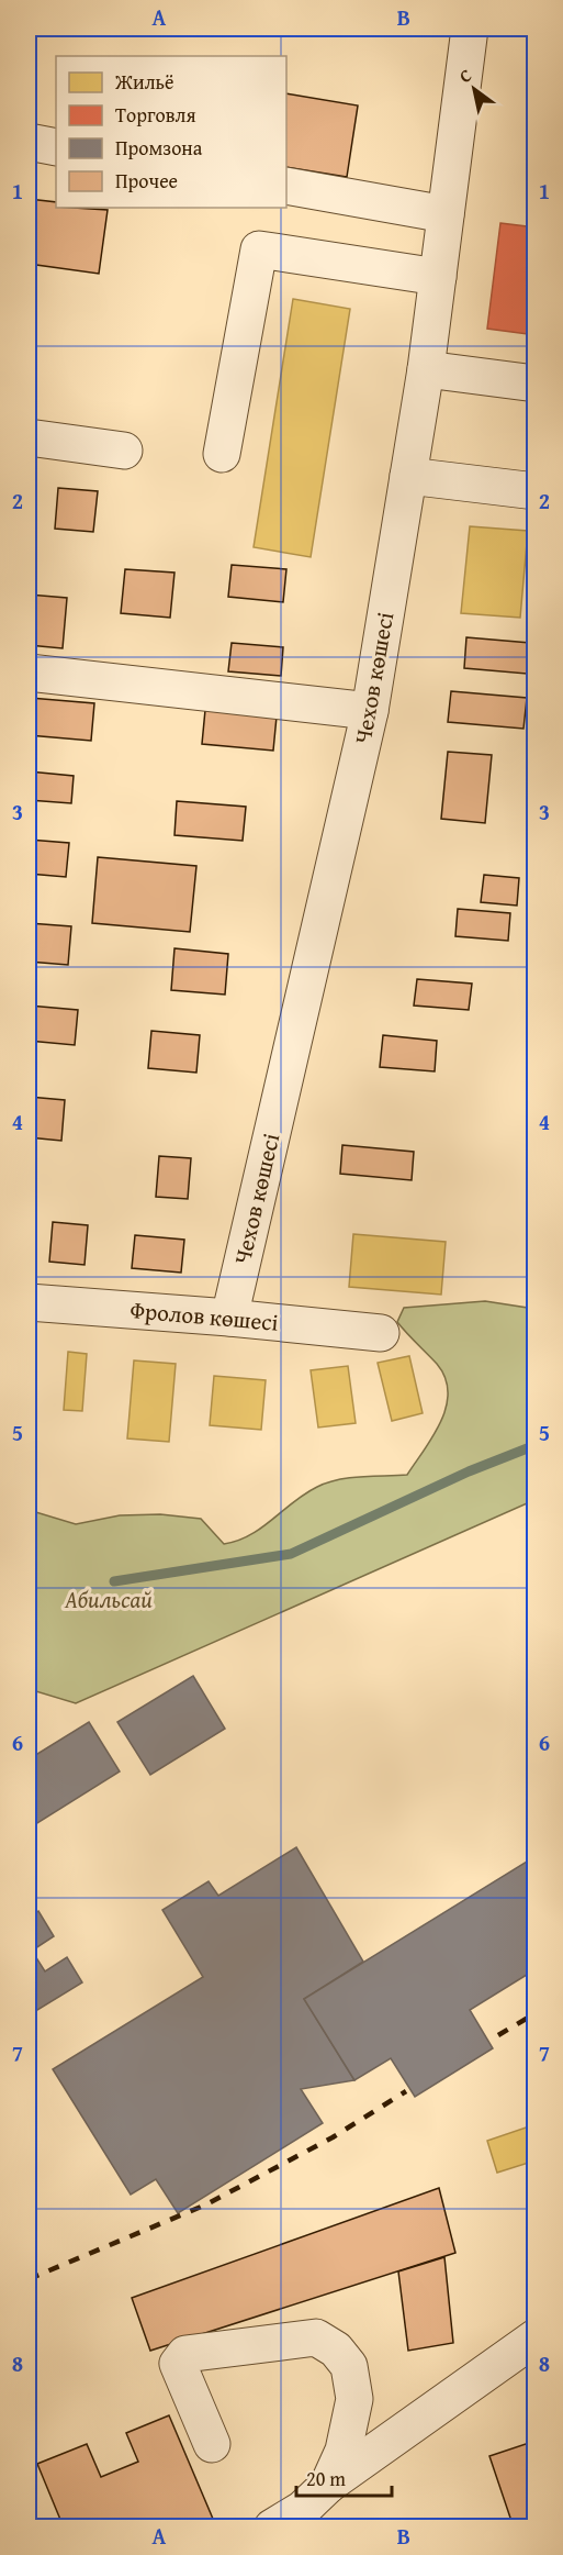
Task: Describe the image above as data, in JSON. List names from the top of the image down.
{
  "streets": {
    "street": ["Чехов көшесі", "Фролов көшесі"]
  },
  "crossings": [
    ["Чехов көшесі", "Фролов көшесі"]
  ],
  "parks": ["Абильсай"],
  "legend": [
    "Жильё",
    "Торговля",
    "Промзона",
    "Прочее"
  ],
  "scale_bar": "20 m",
  "north": "top left",
  "grid": {
    "columns": ["A", "B"],
    "rows": [
      "1",
      "2",
      "3",
      "4",
      "5",
      "6",
      "7",
      "8"
    ]
  }
}
